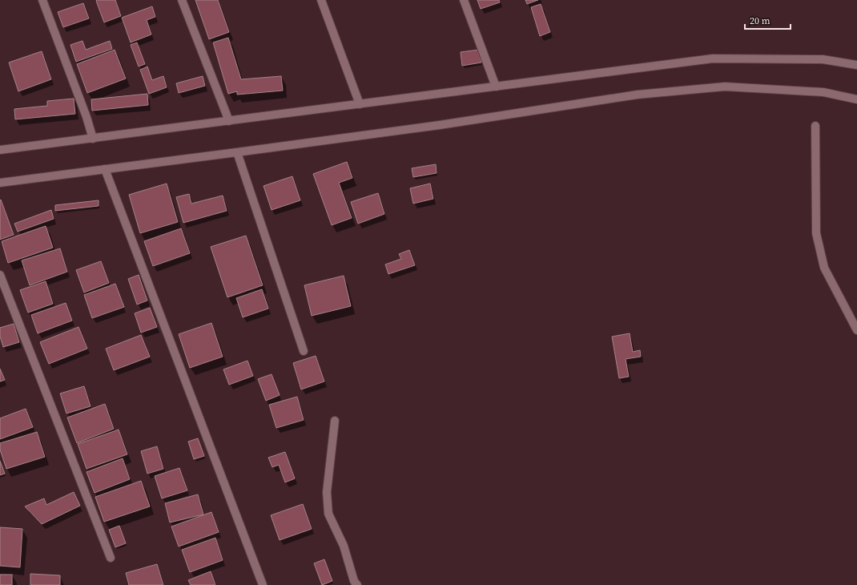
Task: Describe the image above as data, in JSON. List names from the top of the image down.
{
  "scale_bar": "20 m"
}
